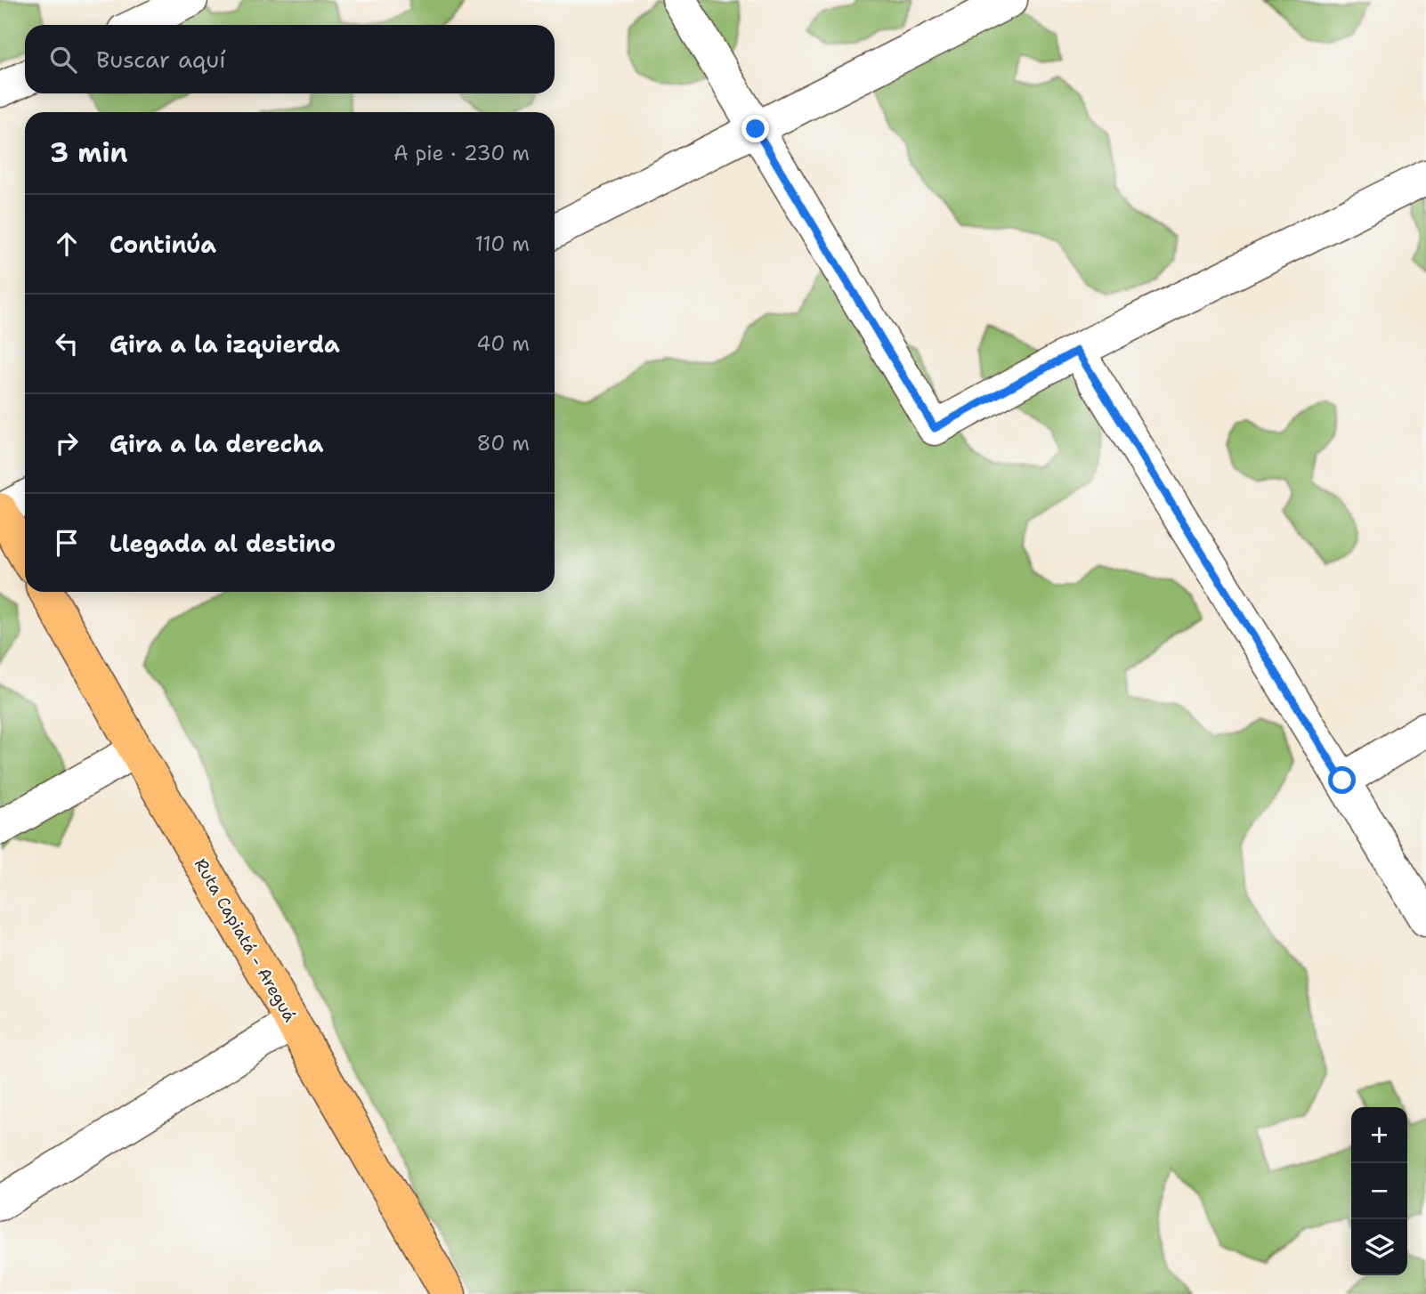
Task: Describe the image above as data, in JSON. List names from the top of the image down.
{
  "streets": {
    "main road": ["Ruta Capiatá - Areguá"]
  },
  "page": {
    "search": "Buscar aquí",
    "heading": ["3 min", "A pie · 230 m"],
    "list": [
      ["Continúa", "110 m"],
      ["Gira a la izquierda", "40 m"],
      ["Gira a la derecha", "80 m"],
      "Llegada al destino"
    ],
    "map_buttons": ["+", "−"]
  }
}
